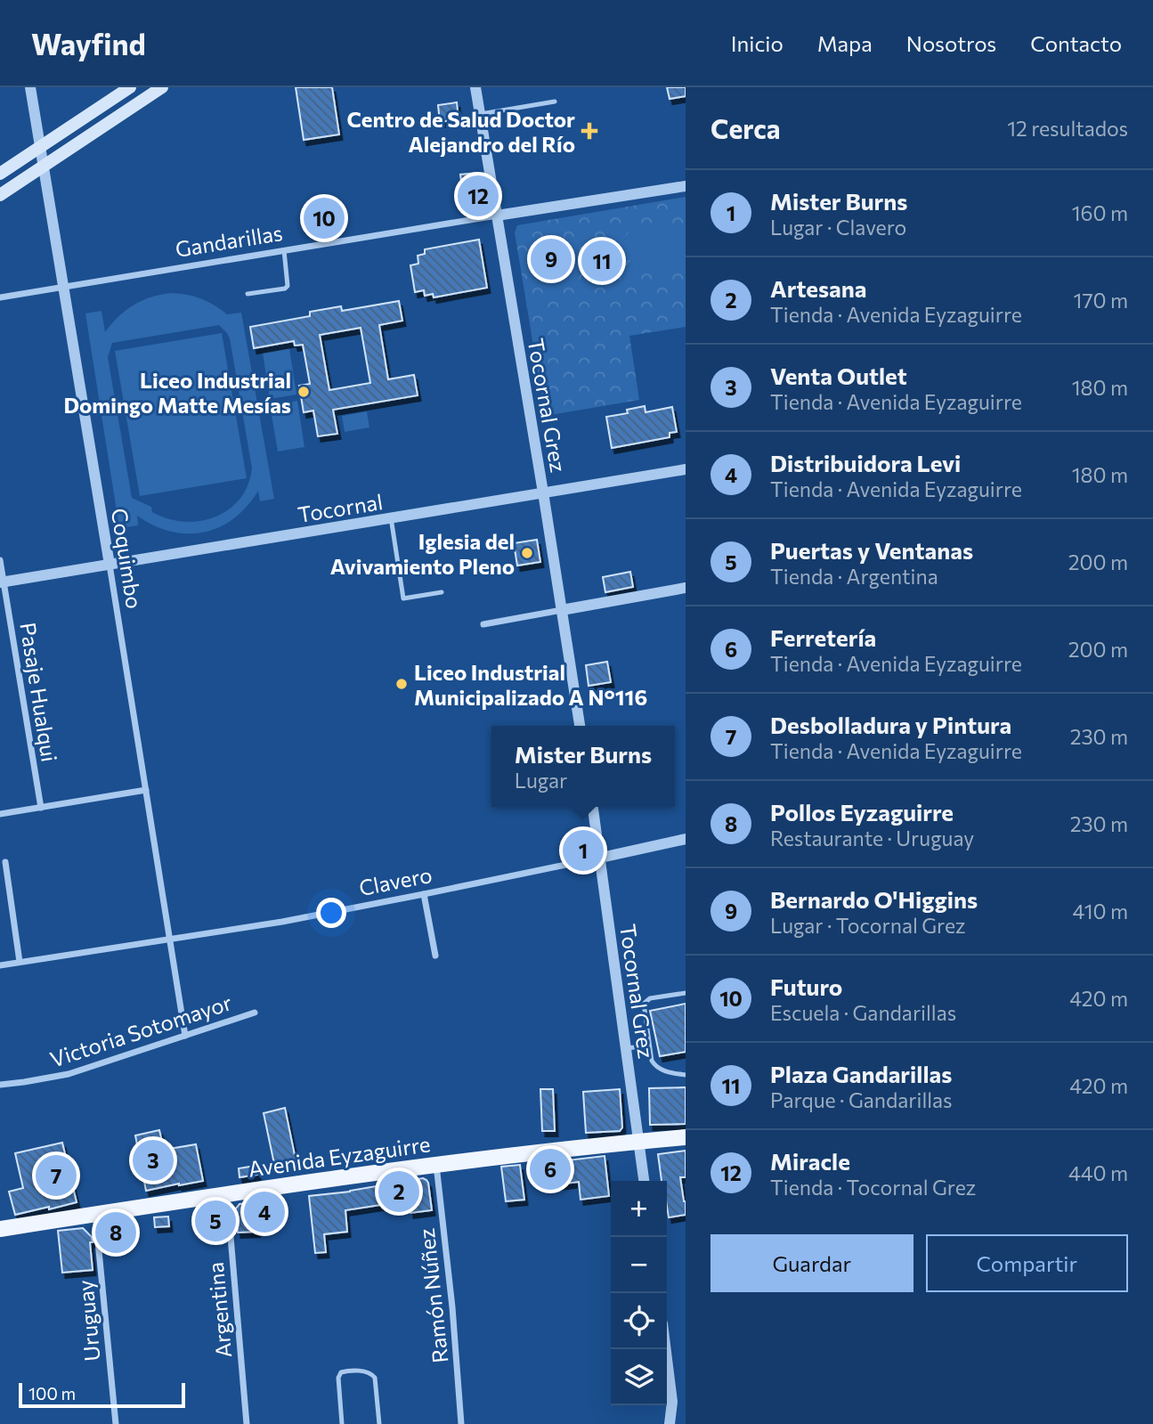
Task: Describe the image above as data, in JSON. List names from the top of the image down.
{
  "streets": {
    "main road": ["Avenida Eyzaguirre"],
    "street": [
      "Gandarillas",
      "Tocornal Grez",
      "Tocornal",
      "Coquimbo",
      "Pasaje Hualqui",
      "Clavero",
      "Victoria Sotomayor",
      "Ramón Núñez",
      "Argentina",
      "Uruguay"
    ]
  },
  "crossings": [
    ["Gandarillas", "Tocornal Grez"],
    ["Gandarillas", "Coquimbo"],
    ["Tocornal Grez", "Tocornal"],
    ["Tocornal Grez", "Clavero"],
    ["Tocornal Grez", "Avenida Eyzaguirre"],
    ["Tocornal", "Coquimbo"],
    ["Tocornal", "Pasaje Hualqui"],
    ["Coquimbo", "Clavero"],
    ["Coquimbo", "Victoria Sotomayor"],
    ["Avenida Eyzaguirre", "Ramón Núñez"],
    ["Avenida Eyzaguirre", "Argentina"],
    ["Avenida Eyzaguirre", "Uruguay"]
  ],
  "places": {
    "health": ["Centro de Salud Doctor Alejandro del Río"],
    "other": ["Liceo Industrial Domingo Matte Mesías", "Iglesia del Avivamiento Pleno", "Liceo Industrial Municipalizado A N°116"]
  },
  "scale_bar": "100 m",
  "page": {
    "header": "Wayfind",
    "nav": [
      "Inicio",
      "Mapa",
      "Nosotros",
      "Contacto"
    ],
    "heading": ["Cerca", "12 resultados"],
    "list": [
      {
        "mark": "1",
        "name": "Mister Burns",
        "note": "Lugar · Clavero",
        "value": "160 m"
      },
      {
        "mark": "2",
        "name": "Artesana",
        "note": "Tienda · Avenida Eyzaguirre",
        "value": "170 m"
      },
      {
        "mark": "3",
        "name": "Venta Outlet",
        "note": "Tienda · Avenida Eyzaguirre",
        "value": "180 m"
      },
      {
        "mark": "4",
        "name": "Distribuidora Levi",
        "note": "Tienda · Avenida Eyzaguirre",
        "value": "180 m"
      },
      {
        "mark": "5",
        "name": "Puertas y Ventanas",
        "note": "Tienda · Argentina",
        "value": "200 m"
      },
      {
        "mark": "6",
        "name": "Ferretería",
        "note": "Tienda · Avenida Eyzaguirre",
        "value": "200 m"
      },
      {
        "mark": "7",
        "name": "Desbolladura y Pintura",
        "note": "Tienda · Avenida Eyzaguirre",
        "value": "230 m"
      },
      {
        "mark": "8",
        "name": "Pollos Eyzaguirre",
        "note": "Restaurante · Uruguay",
        "value": "230 m"
      },
      {
        "mark": "9",
        "name": "Bernardo O'Higgins",
        "note": "Lugar · Tocornal Grez",
        "value": "410 m"
      },
      {
        "mark": "10",
        "name": "Futuro",
        "note": "Escuela · Gandarillas",
        "value": "420 m"
      },
      {
        "mark": "11",
        "name": "Plaza Gandarillas",
        "note": "Parque · Gandarillas",
        "value": "420 m"
      },
      {
        "mark": "12",
        "name": "Miracle",
        "note": "Tienda · Tocornal Grez",
        "value": "440 m"
      }
    ],
    "pins": [
      "12",
      "10",
      "9",
      "11",
      "1",
      "3",
      "6",
      "7",
      "2",
      "4",
      "5",
      "8"
    ],
    "popup": ["Mister Burns", "Lugar"],
    "map_buttons": ["+", "−"],
    "buttons": ["Guardar", "Compartir"],
    "scale": "100 m"
  }
}
